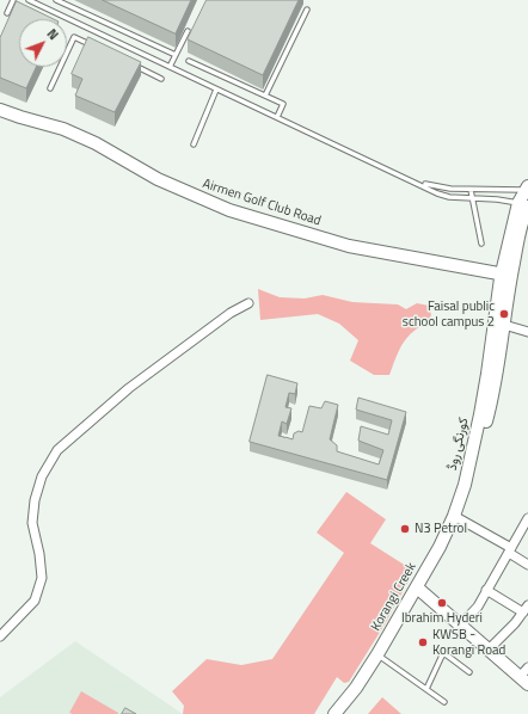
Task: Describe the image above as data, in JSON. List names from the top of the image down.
{
  "streets": {
    "street": ["Airmen Golf Club Road", "کورنگی روڈ", "Korangi Creek"]
  },
  "crossings": [
    ["Airmen Golf Club Road", "کورنگی روڈ"],
    ["کورنگی روڈ", "Korangi Creek"]
  ],
  "places": [
    "Faisal public school campus 2",
    "N3 Petrol",
    "Ibrahim Hyderi",
    "KWSB - Korangi Road"
  ],
  "north": "top right"
}
